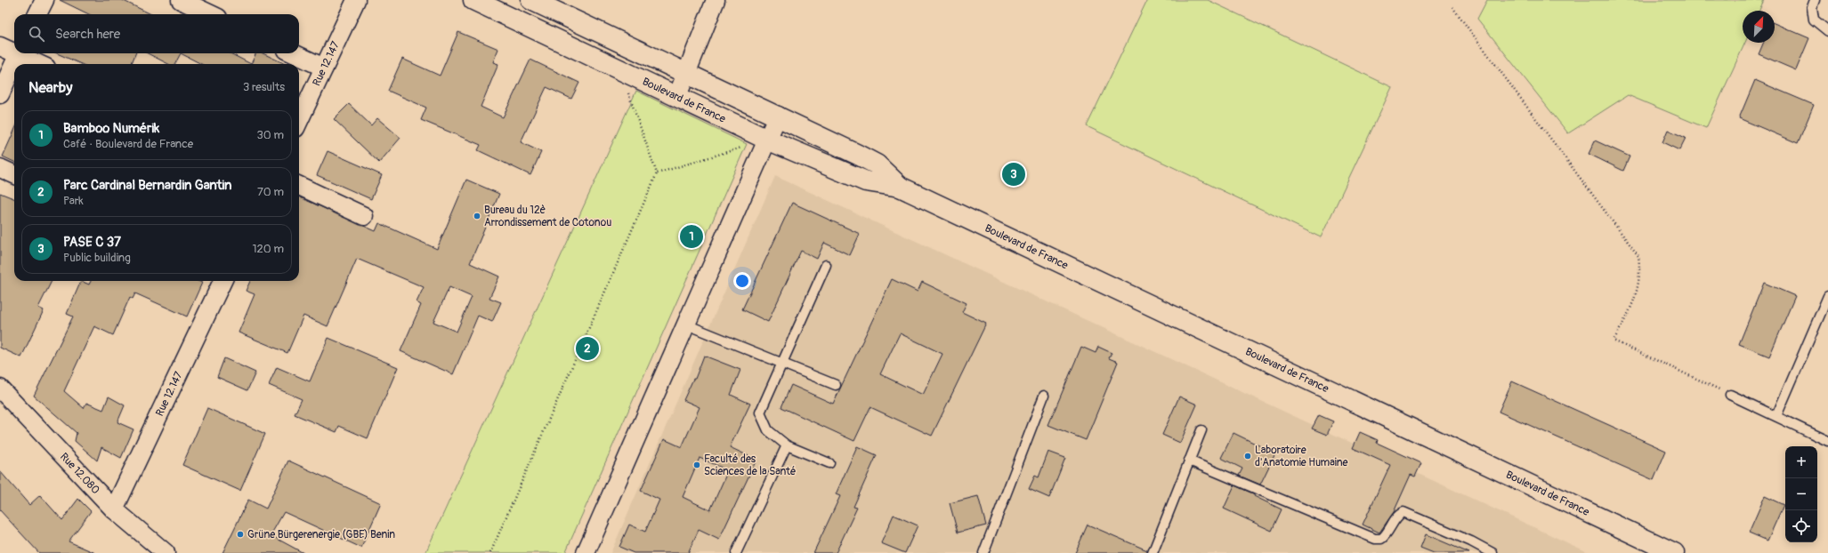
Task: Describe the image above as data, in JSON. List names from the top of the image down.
{
  "streets": {
    "street": ["Rue 12.147", "Boulevard de France", "Rue 12.080"]
  },
  "crossings": [
    ["Rue 12.147", "Rue 12.080"]
  ],
  "places": [
    "Bureau du 12è Arrondissement de Cotonou",
    "Laboratoire d'Anatomie Humaine",
    "Faculté des Sciences de la Santé",
    "Grüne Bürgerenergie (GBE) Benin"
  ],
  "north": "top right",
  "page": {
    "search": "Search here",
    "heading": ["Nearby", "3 results"],
    "list": [
      {
        "mark": "1",
        "name": "Bamboo Numérik",
        "note": "Café · Boulevard de France",
        "value": "30 m"
      },
      {
        "mark": "2",
        "name": "Parc Cardinal Bernardin Gantin",
        "note": "Park",
        "value": "70 m"
      },
      {
        "mark": "3",
        "name": "PASE C 37",
        "note": "Public building",
        "value": "120 m"
      }
    ],
    "pins": ["3", "1", "2"],
    "map_buttons": ["+", "−"]
  }
}
